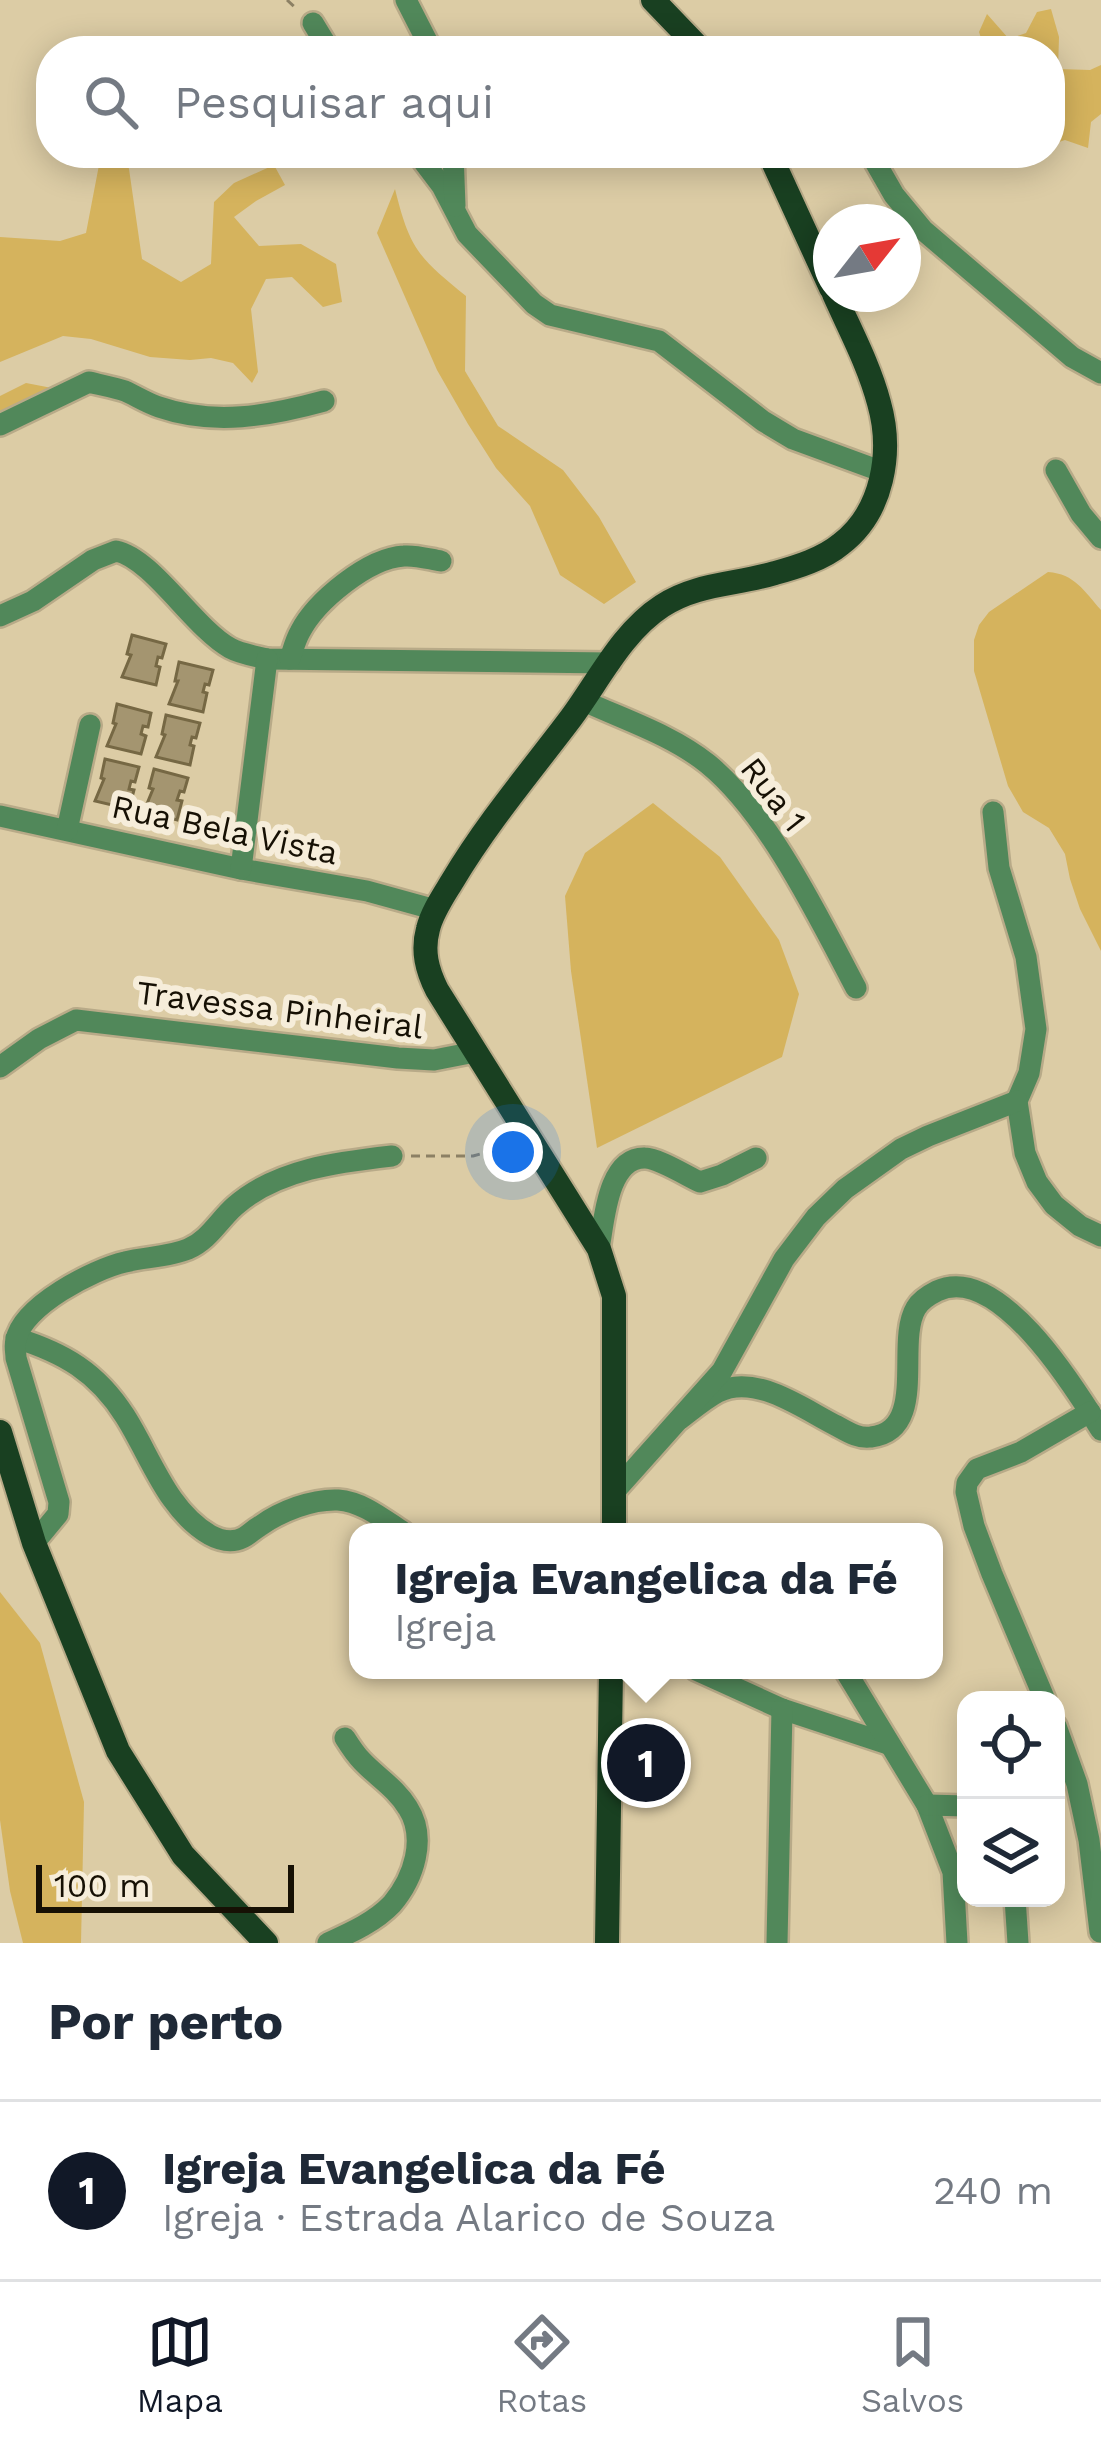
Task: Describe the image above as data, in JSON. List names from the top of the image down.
{
  "streets": {
    "street": ["Rua 1", "Rua Bela Vista", "Travessa Pinheiral"]
  },
  "scale_bar": "100 m",
  "north": "top right",
  "page": {
    "search": "Pesquisar aqui",
    "popup": ["Igreja Evangelica da Fé", "Igreja"],
    "pins": "1",
    "scale": "100 m",
    "heading": "Por perto",
    "list": [
      {
        "mark": "1",
        "name": "Igreja Evangelica da Fé",
        "note": "Igreja · Estrada Alarico de Souza",
        "value": "240 m"
      }
    ],
    "nav": ["Mapa", "Rotas", "Salvos"]
  }
}
